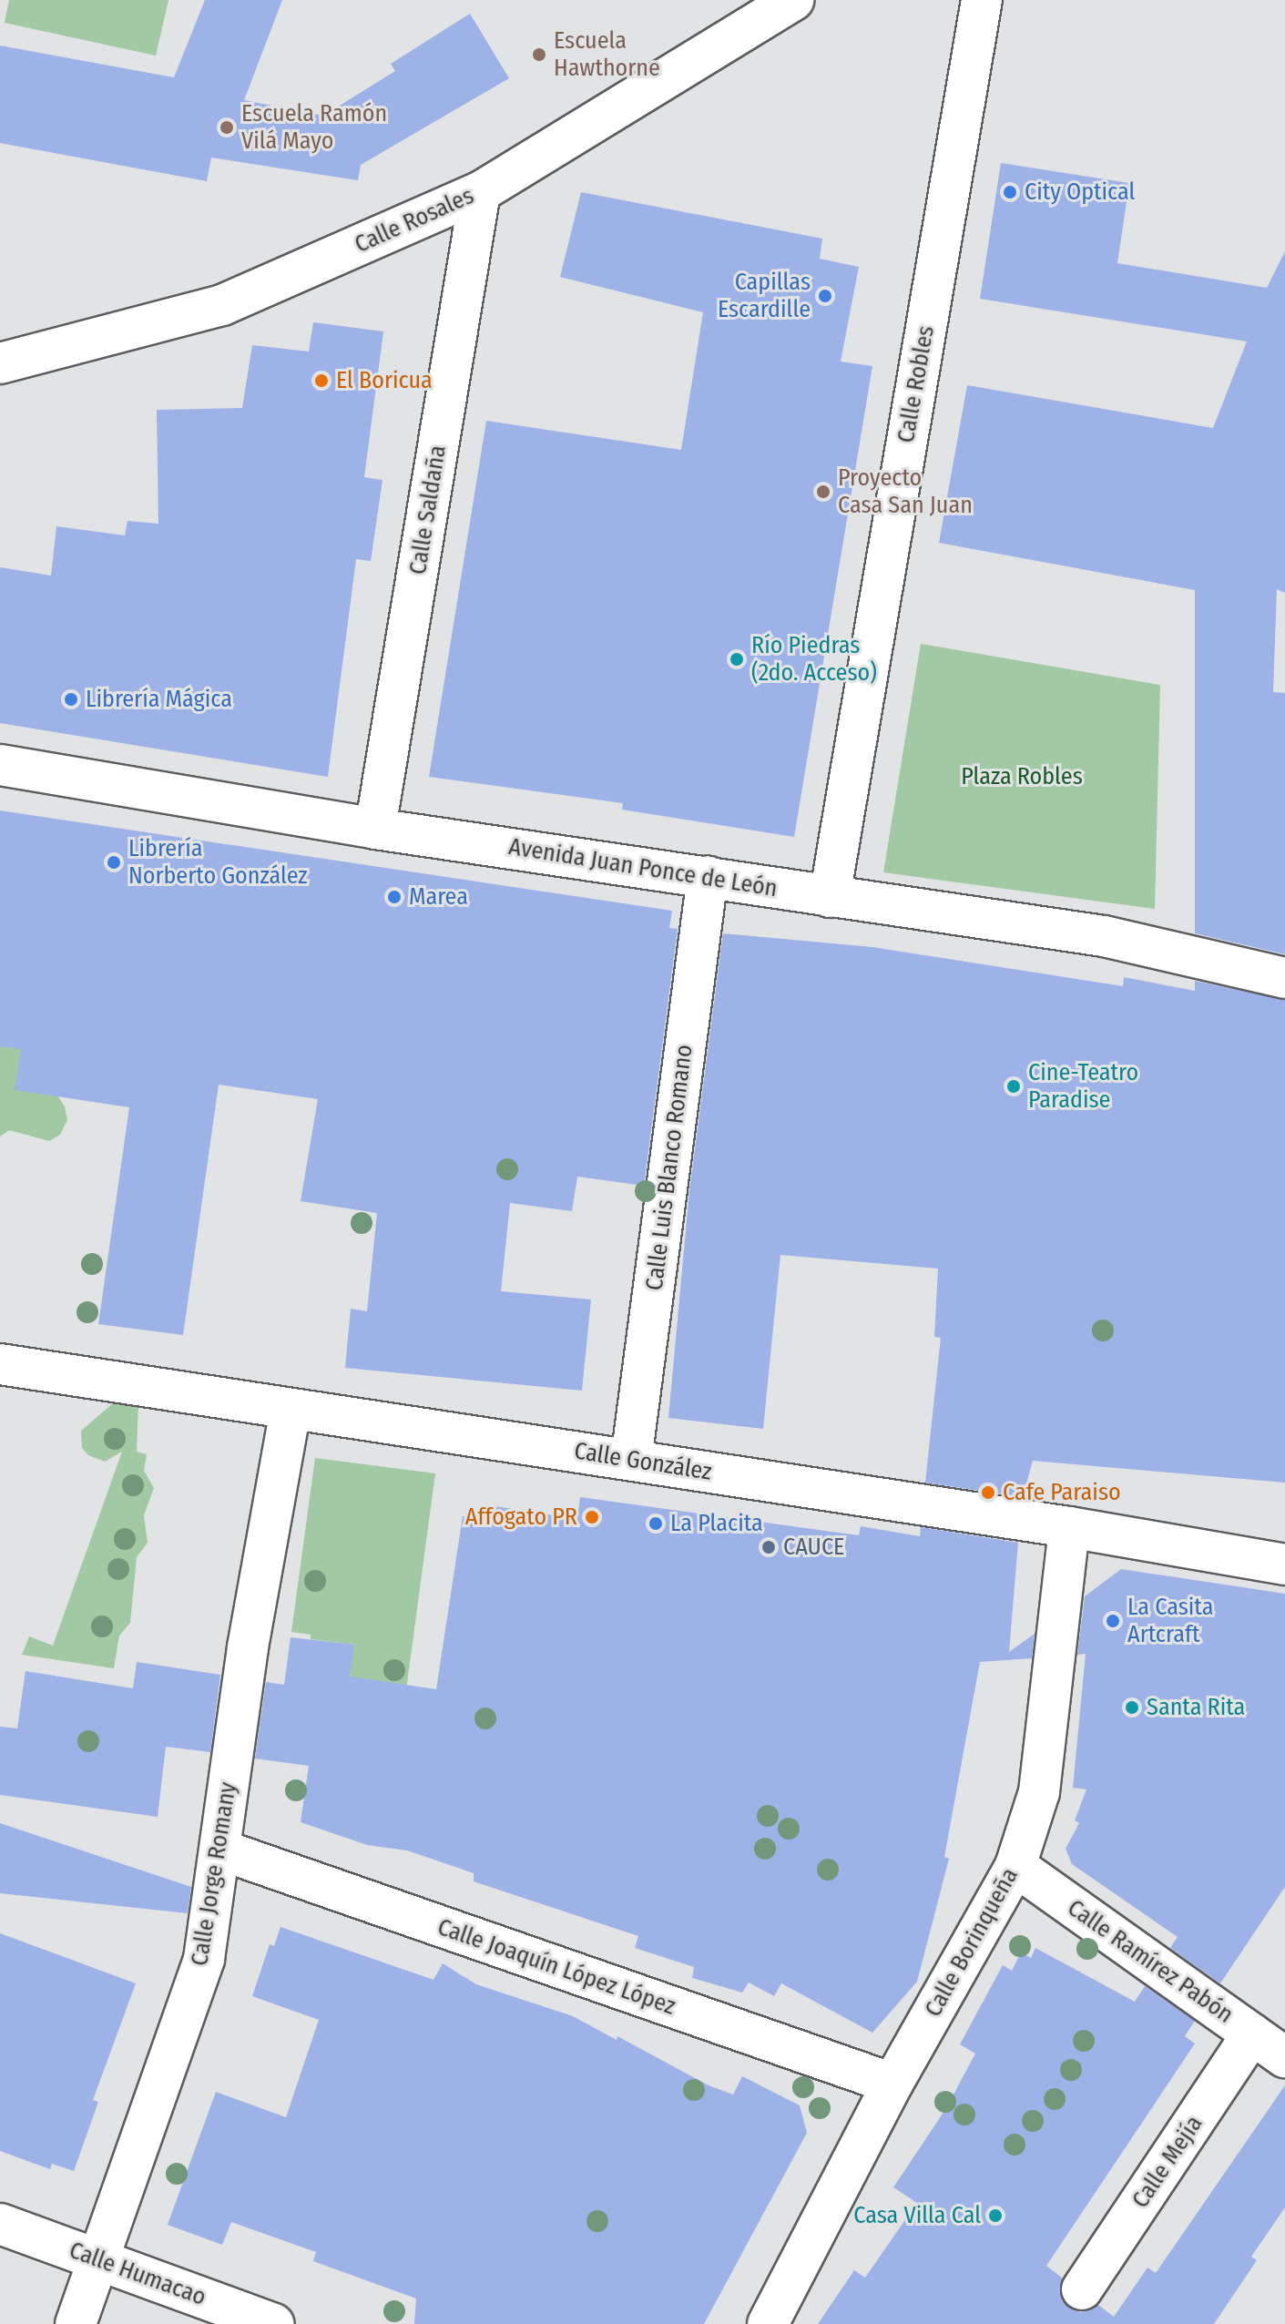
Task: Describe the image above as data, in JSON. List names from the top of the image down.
{
  "streets": {
    "street": [
      "Calle Rosales",
      "Calle Robles",
      "Calle Saldaña",
      "Avenida Juan Ponce de León",
      "Calle Luis Blanco Romano",
      "Calle González",
      "Calle Jorge Romany",
      "Calle Borinqueña",
      "Calle Ramírez Pabón",
      "Calle Joaquín López López",
      "Calle Mejía",
      "Calle Humacao"
    ]
  },
  "crossings": [
    ["Calle Rosales", "Calle Saldaña"],
    ["Calle Robles", "Avenida Juan Ponce de León"],
    ["Calle Saldaña", "Avenida Juan Ponce de León"],
    ["Avenida Juan Ponce de León", "Calle Luis Blanco Romano"],
    ["Calle Luis Blanco Romano", "Calle González"],
    ["Calle González", "Calle Jorge Romany"],
    ["Calle González", "Calle Borinqueña"],
    ["Calle Jorge Romany", "Calle Joaquín López López"],
    ["Calle Jorge Romany", "Calle Humacao"],
    ["Calle Borinqueña", "Calle Ramírez Pabón"],
    ["Calle Borinqueña", "Calle Joaquín López López"],
    ["Calle Ramírez Pabón", "Calle Mejía"]
  ],
  "parks": ["Plaza Robles"],
  "places": [
    "Escuela Hawthorne",
    "Escuela Ramón Vilá Mayo",
    "City Optical",
    "Capillas Escardille",
    "El Boricua",
    "Proyecto Casa San Juan",
    "Río Piedras (2do. Acceso)",
    "Librería Mágica",
    "Librería Norberto González",
    "Marea",
    "Cine-Teatro Paradise",
    "Cafe Paraiso",
    "Affogato PR",
    "La Placita",
    "CAUCE",
    "La Casita Artcraft",
    "Santa Rita",
    "Casa Villa Cal"
  ]
}
